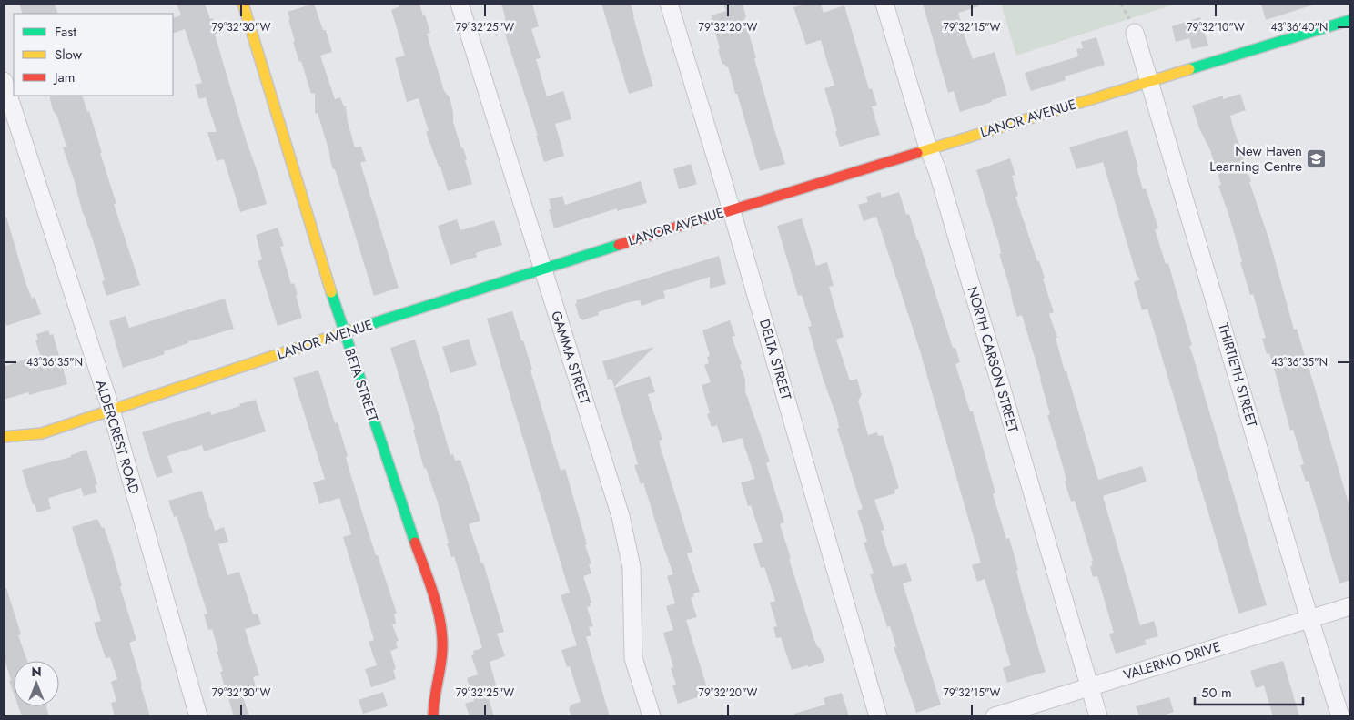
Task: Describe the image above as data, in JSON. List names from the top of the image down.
{
  "streets": {
    "street": [
      "LANOR AVENUE",
      "GAMMA STREET",
      "DELTA STREET",
      "NORTH CARSON STREET",
      "THIRTIETH STREET",
      "BETA STREET",
      "ALDERCREST ROAD",
      "VALERMO DRIVE"
    ]
  },
  "crossings": [
    ["LANOR AVENUE", "GAMMA STREET"],
    ["LANOR AVENUE", "DELTA STREET"],
    ["LANOR AVENUE", "NORTH CARSON STREET"],
    ["LANOR AVENUE", "THIRTIETH STREET"],
    ["LANOR AVENUE", "BETA STREET"],
    ["LANOR AVENUE", "ALDERCREST ROAD"],
    ["NORTH CARSON STREET", "VALERMO DRIVE"],
    ["THIRTIETH STREET", "VALERMO DRIVE"]
  ],
  "places": {
    "school or university": ["New Haven Learning Centre"]
  },
  "legend": ["Fast", "Slow", "Jam"],
  "scale_bar": "50 m",
  "north": "top",
  "coordinates": [
    "43°36'40\"N",
    "79°32'30\"W",
    "79°32'25\"W",
    "79°32'20\"W",
    "79°32'15\"W",
    "79°32'10\"W",
    "43°36'35\"N"
  ]
}
